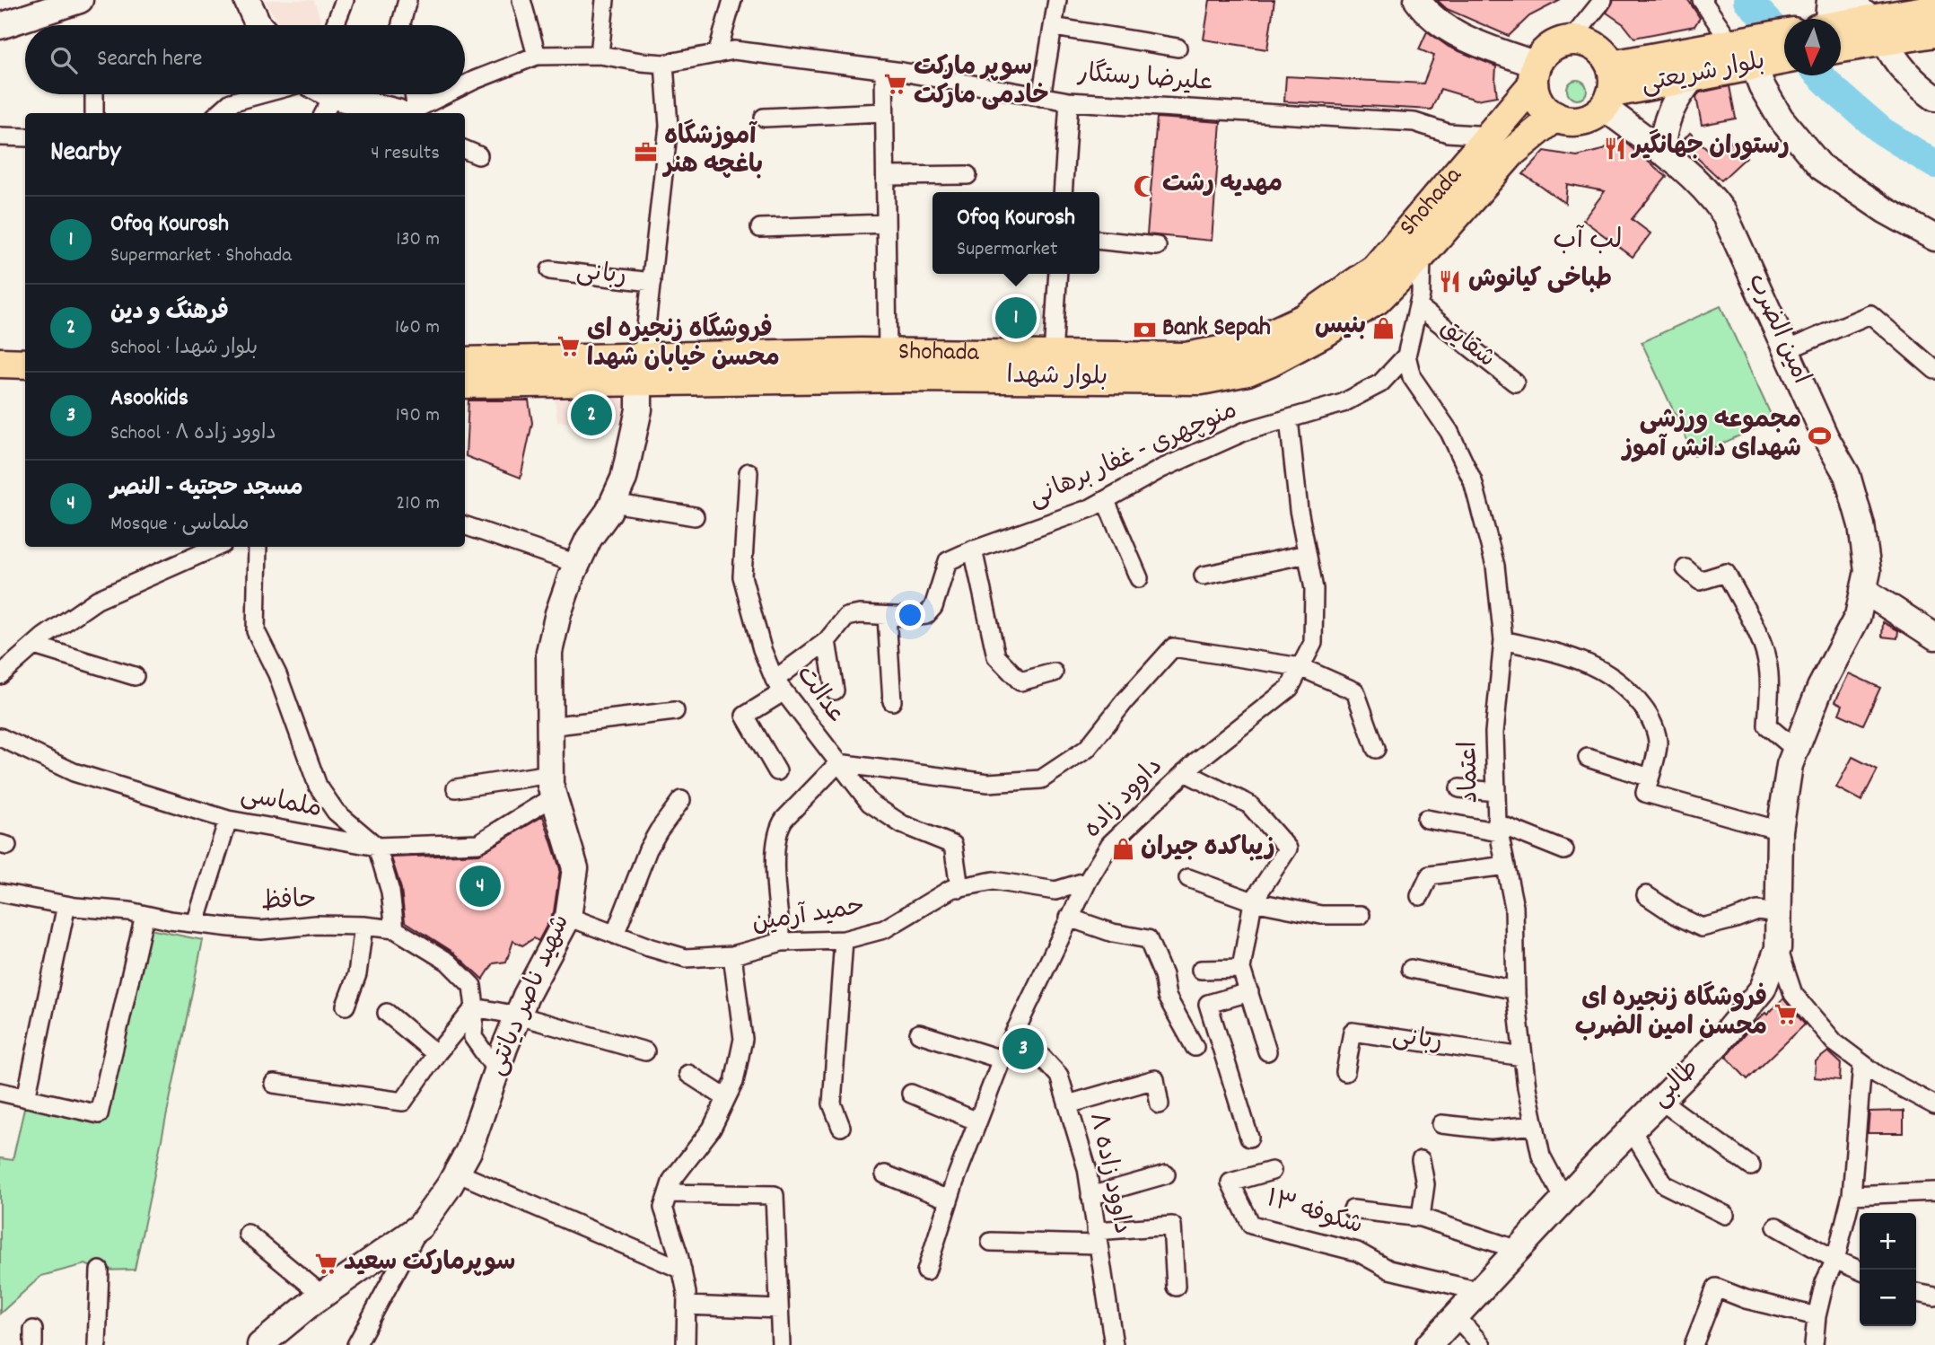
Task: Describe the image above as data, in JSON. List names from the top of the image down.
{
  "streets": {
    "main road": [
      "بلوار شریعتی",
      "Shohada",
      "امین الضرب",
      "بلوار شهدا",
      "شهید ناصر دیانتی",
      "طالبی"
    ],
    "street": [
      "علیرضا رستگار",
      "ربانی",
      "شقایق",
      "منوچهری - غفار برهانی",
      "عدالت",
      "اعتماد",
      "داوود زاده",
      "ملماسی",
      "حافظ",
      "حمید آرمین",
      "داوود زاده ۸",
      "شکوفه ۱۳"
    ]
  },
  "crossings": [
    ["بلوار شریعتی", "Shohada"],
    ["بلوار شریعتی", "امین الضرب"],
    ["بلوار شریعتی", "بلوار شهدا"],
    ["علیرضا رستگار", "Shohada"],
    ["Shohada", "امین الضرب"],
    ["Shohada", "بلوار شهدا"],
    ["Shohada", "شهید ناصر دیانتی"],
    ["ربانی", "اعتماد"],
    ["امین الضرب", "بلوار شهدا"],
    ["امین الضرب", "طالبی"],
    ["بلوار شهدا", "شهید ناصر دیانتی"],
    ["منوچهری - غفار برهانی", "عدالت"],
    ["منوچهری - غفار برهانی", "اعتماد"],
    ["منوچهری - غفار برهانی", "داوود زاده"],
    ["عدالت", "حمید آرمین"],
    ["اعتماد", "طالبی"],
    ["داوود زاده", "حمید آرمین"],
    ["داوود زاده", "داوود زاده ۸"],
    ["ملماسی", "شهید ناصر دیانتی"],
    ["حافظ", "شهید ناصر دیانتی"],
    ["حمید آرمین", "شهید ناصر دیانتی"],
    ["طالبی", "شکوفه ۱۳"]
  ],
  "districts": ["لب آب"],
  "places": {
    "supermarket": [
      "سوپر مارکت خادمی مارکت",
      "فروشگاه زنجیره ای محسن خیابان شهدا",
      "فروشگاه زنجیره ای محسن امین الضرب",
      "سوپرمارکت سعید"
    ],
    "restaurant": ["رستوران جهانگیر", "طباخی کیانوش"],
    "office": ["آموزشگاه باغچه هنر"],
    "mosque": ["مهدیه رشت"],
    "shop": ["بنیس", "زیباکده جیران"],
    "bank": ["Bank Sepah"],
    "sports": ["مجموعه ورزشی شهدای دانش آموز"]
  },
  "north": "bottom",
  "page": {
    "search": "Search here",
    "heading": ["Nearby", "4 results"],
    "popup": ["Ofoq Kourosh", "Supermarket"],
    "list": [
      {
        "mark": "1",
        "name": "Ofoq Kourosh",
        "note": "Supermarket · Shohada",
        "value": "130 m"
      },
      {
        "mark": "2",
        "name": "فرهنگ و دین",
        "note": "School · بلوار شهدا",
        "value": "160 m"
      },
      {
        "mark": "3",
        "name": "Asookids",
        "note": "School · داوود زاده ۸",
        "value": "190 m"
      },
      {
        "mark": "4",
        "name": "مسجد حجتیه - النصر",
        "note": "Mosque · ملماسی",
        "value": "210 m"
      }
    ],
    "pins": [
      "1",
      "2",
      "4",
      "3"
    ],
    "map_buttons": ["+", "−"]
  }
}
